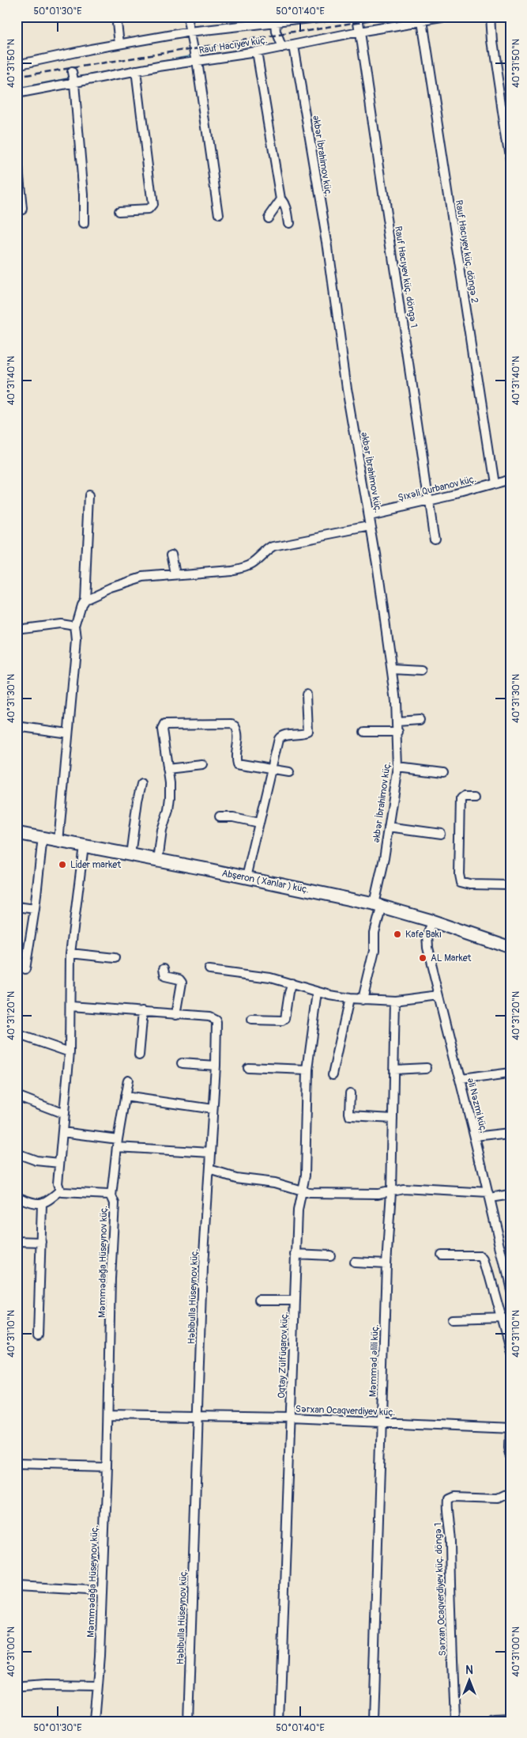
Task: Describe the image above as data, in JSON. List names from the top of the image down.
{
  "streets": {
    "main road": ["Abşeron ( Xanlar ) küç."],
    "street": [
      "Rauf Hacıyev küç.",
      "Əkbər İbrahimov küç.",
      "Rauf Hacıyev küç. döngə 2",
      "Rauf Hacıyev küç. döngə 1",
      "Şıxəli Qurbanov küç.",
      "Əli Nəzmi küç.",
      "Məmmədağa Hüseynov küç.",
      "Həbibulla Hüseynov küç.",
      "Oqtay Zülfüqarov küç.",
      "Məmməd Əlili küç.",
      "Sərxan Ocaqverdiyev küç.",
      "Sərxan Ocaqverdiyev küç. döngə 1"
    ]
  },
  "crossings": [
    ["Rauf Hacıyev küç.", "Əkbər İbrahimov küç."],
    ["Rauf Hacıyev küç.", "Rauf Hacıyev küç. döngə 2"],
    ["Rauf Hacıyev küç.", "Rauf Hacıyev küç. döngə 1"],
    ["Əkbər İbrahimov küç.", "Şıxəli Qurbanov küç."],
    ["Əkbər İbrahimov küç.", "Abşeron ( Xanlar ) küç."],
    ["Rauf Hacıyev küç. döngə 2", "Şıxəli Qurbanov küç."],
    ["Rauf Hacıyev küç. döngə 1", "Şıxəli Qurbanov küç."],
    ["Məmmədağa Hüseynov küç.", "Sərxan Ocaqverdiyev küç."],
    ["Həbibulla Hüseynov küç.", "Sərxan Ocaqverdiyev küç."],
    ["Oqtay Zülfüqarov küç.", "Sərxan Ocaqverdiyev küç."],
    ["Məmməd Əlili küç.", "Sərxan Ocaqverdiyev küç."]
  ],
  "places": ["Lider market", "Kafe Bakı", "AL Market"],
  "north": "top",
  "coordinates": [
    "50°01'30\"E",
    "50°01'40\"E",
    "40°31'50\"N",
    "40°31'40\"N",
    "40°31'30\"N",
    "40°31'20\"N",
    "40°31'10\"N",
    "40°31'00\"N"
  ]
}
